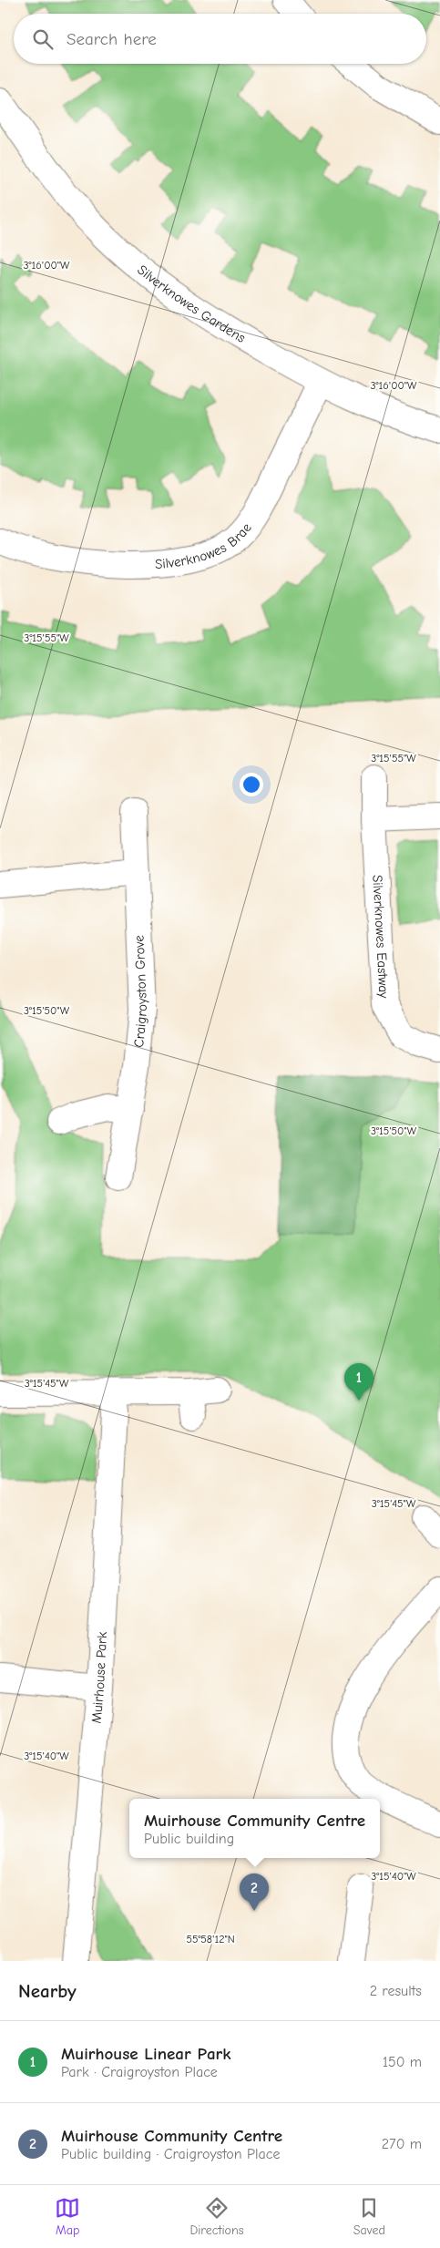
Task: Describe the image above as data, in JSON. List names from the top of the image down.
{
  "streets": {
    "street": [
      "Silverknowes Gardens",
      "Silverknowes Brae",
      "Silverknowes Eastway",
      "Craigroyston Grove",
      "Muirhouse Park"
    ]
  },
  "crossings": [
    ["Silverknowes Gardens", "Silverknowes Brae"]
  ],
  "page": {
    "search": "Search here",
    "pins": ["1", "2"],
    "popup": ["Muirhouse Community Centre", "Public building"],
    "heading": ["Nearby", "2 results"],
    "list": [
      {
        "mark": "1",
        "name": "Muirhouse Linear Park",
        "note": "Park · Craigroyston Place",
        "value": "150 m"
      },
      {
        "mark": "2",
        "name": "Muirhouse Community Centre",
        "note": "Public building · Craigroyston Place",
        "value": "270 m"
      }
    ],
    "nav": ["Map", "Directions", "Saved"]
  },
  "coordinates": [
    "3°16'00\"W",
    "3°15'55\"W",
    "3°15'50\"W",
    "3°15'45\"W",
    "3°15'40\"W",
    "55°58'12\"N"
  ]
}
